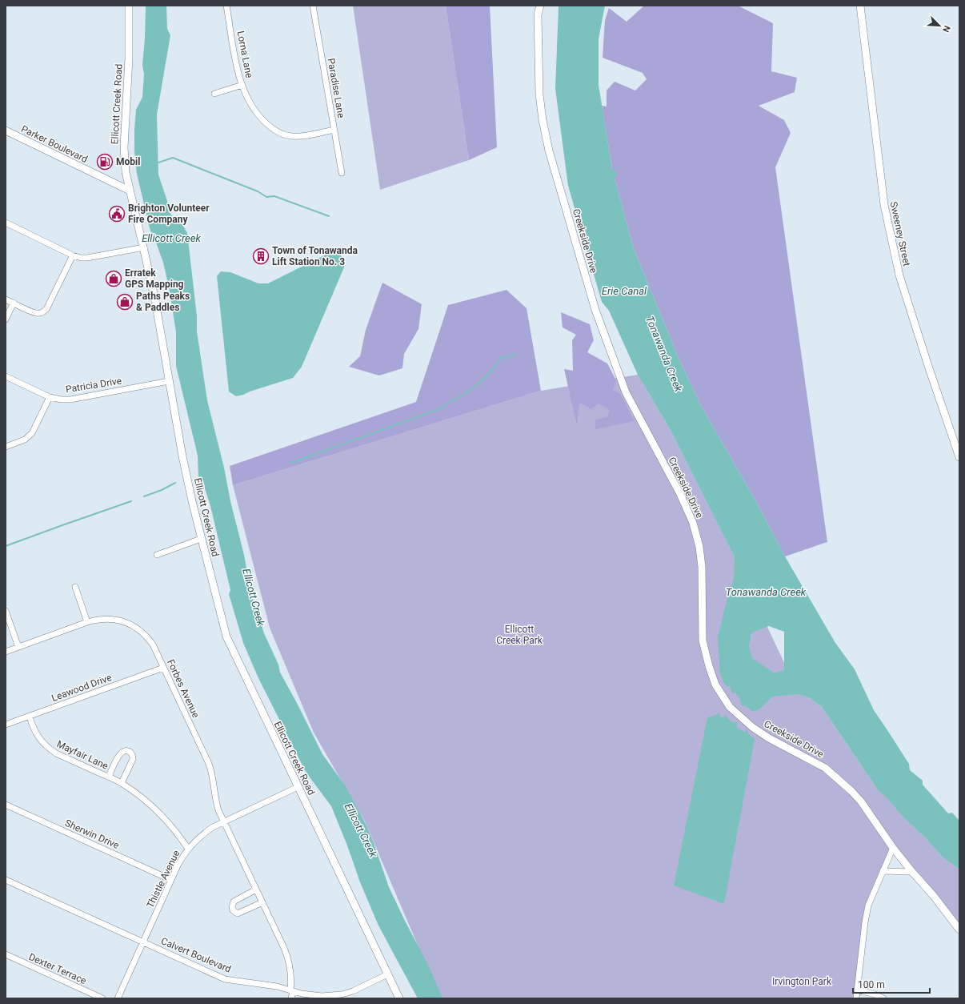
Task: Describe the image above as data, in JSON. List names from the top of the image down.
{
  "streets": {
    "street": [
      "Lorna Lane",
      "Paradise Lane",
      "Ellicott Creek Road",
      "Parker Boulevard",
      "Sweeney Street",
      "Creekside Drive",
      "Patricia Drive",
      "Leawood Drive",
      "Forbes Avenue",
      "Mayfair Lane",
      "Sherwin Drive",
      "Thistle Avenue",
      "Calvert Boulevard",
      "Dexter Terrace"
    ]
  },
  "crossings": [
    ["Lorna Lane", "Paradise Lane"],
    ["Ellicott Creek Road", "Parker Boulevard"],
    ["Ellicott Creek Road", "Patricia Drive"],
    ["Ellicott Creek Road", "Thistle Avenue"],
    ["Ellicott Creek Road", "Calvert Boulevard"],
    ["Leawood Drive", "Forbes Avenue"],
    ["Leawood Drive", "Mayfair Lane"],
    ["Forbes Avenue", "Thistle Avenue"],
    ["Forbes Avenue", "Calvert Boulevard"],
    ["Mayfair Lane", "Thistle Avenue"],
    ["Sherwin Drive", "Thistle Avenue"],
    ["Thistle Avenue", "Calvert Boulevard"]
  ],
  "water": ["Ellicott Creek", "Erie Canal", "Tonawanda Creek"],
  "parks": ["Ellicott Creek Park", "Irvington Park"],
  "places": {
    "fuel station": ["Mobil"],
    "public building": ["Brighton Volunteer Fire Company"],
    "building": ["Town of Tonawanda Lift Station No. 3"],
    "shop": ["Erratek GPS Mapping", "Paths Peaks & Paddles"]
  },
  "scale_bar": "100 m",
  "north": "bottom right"
}
